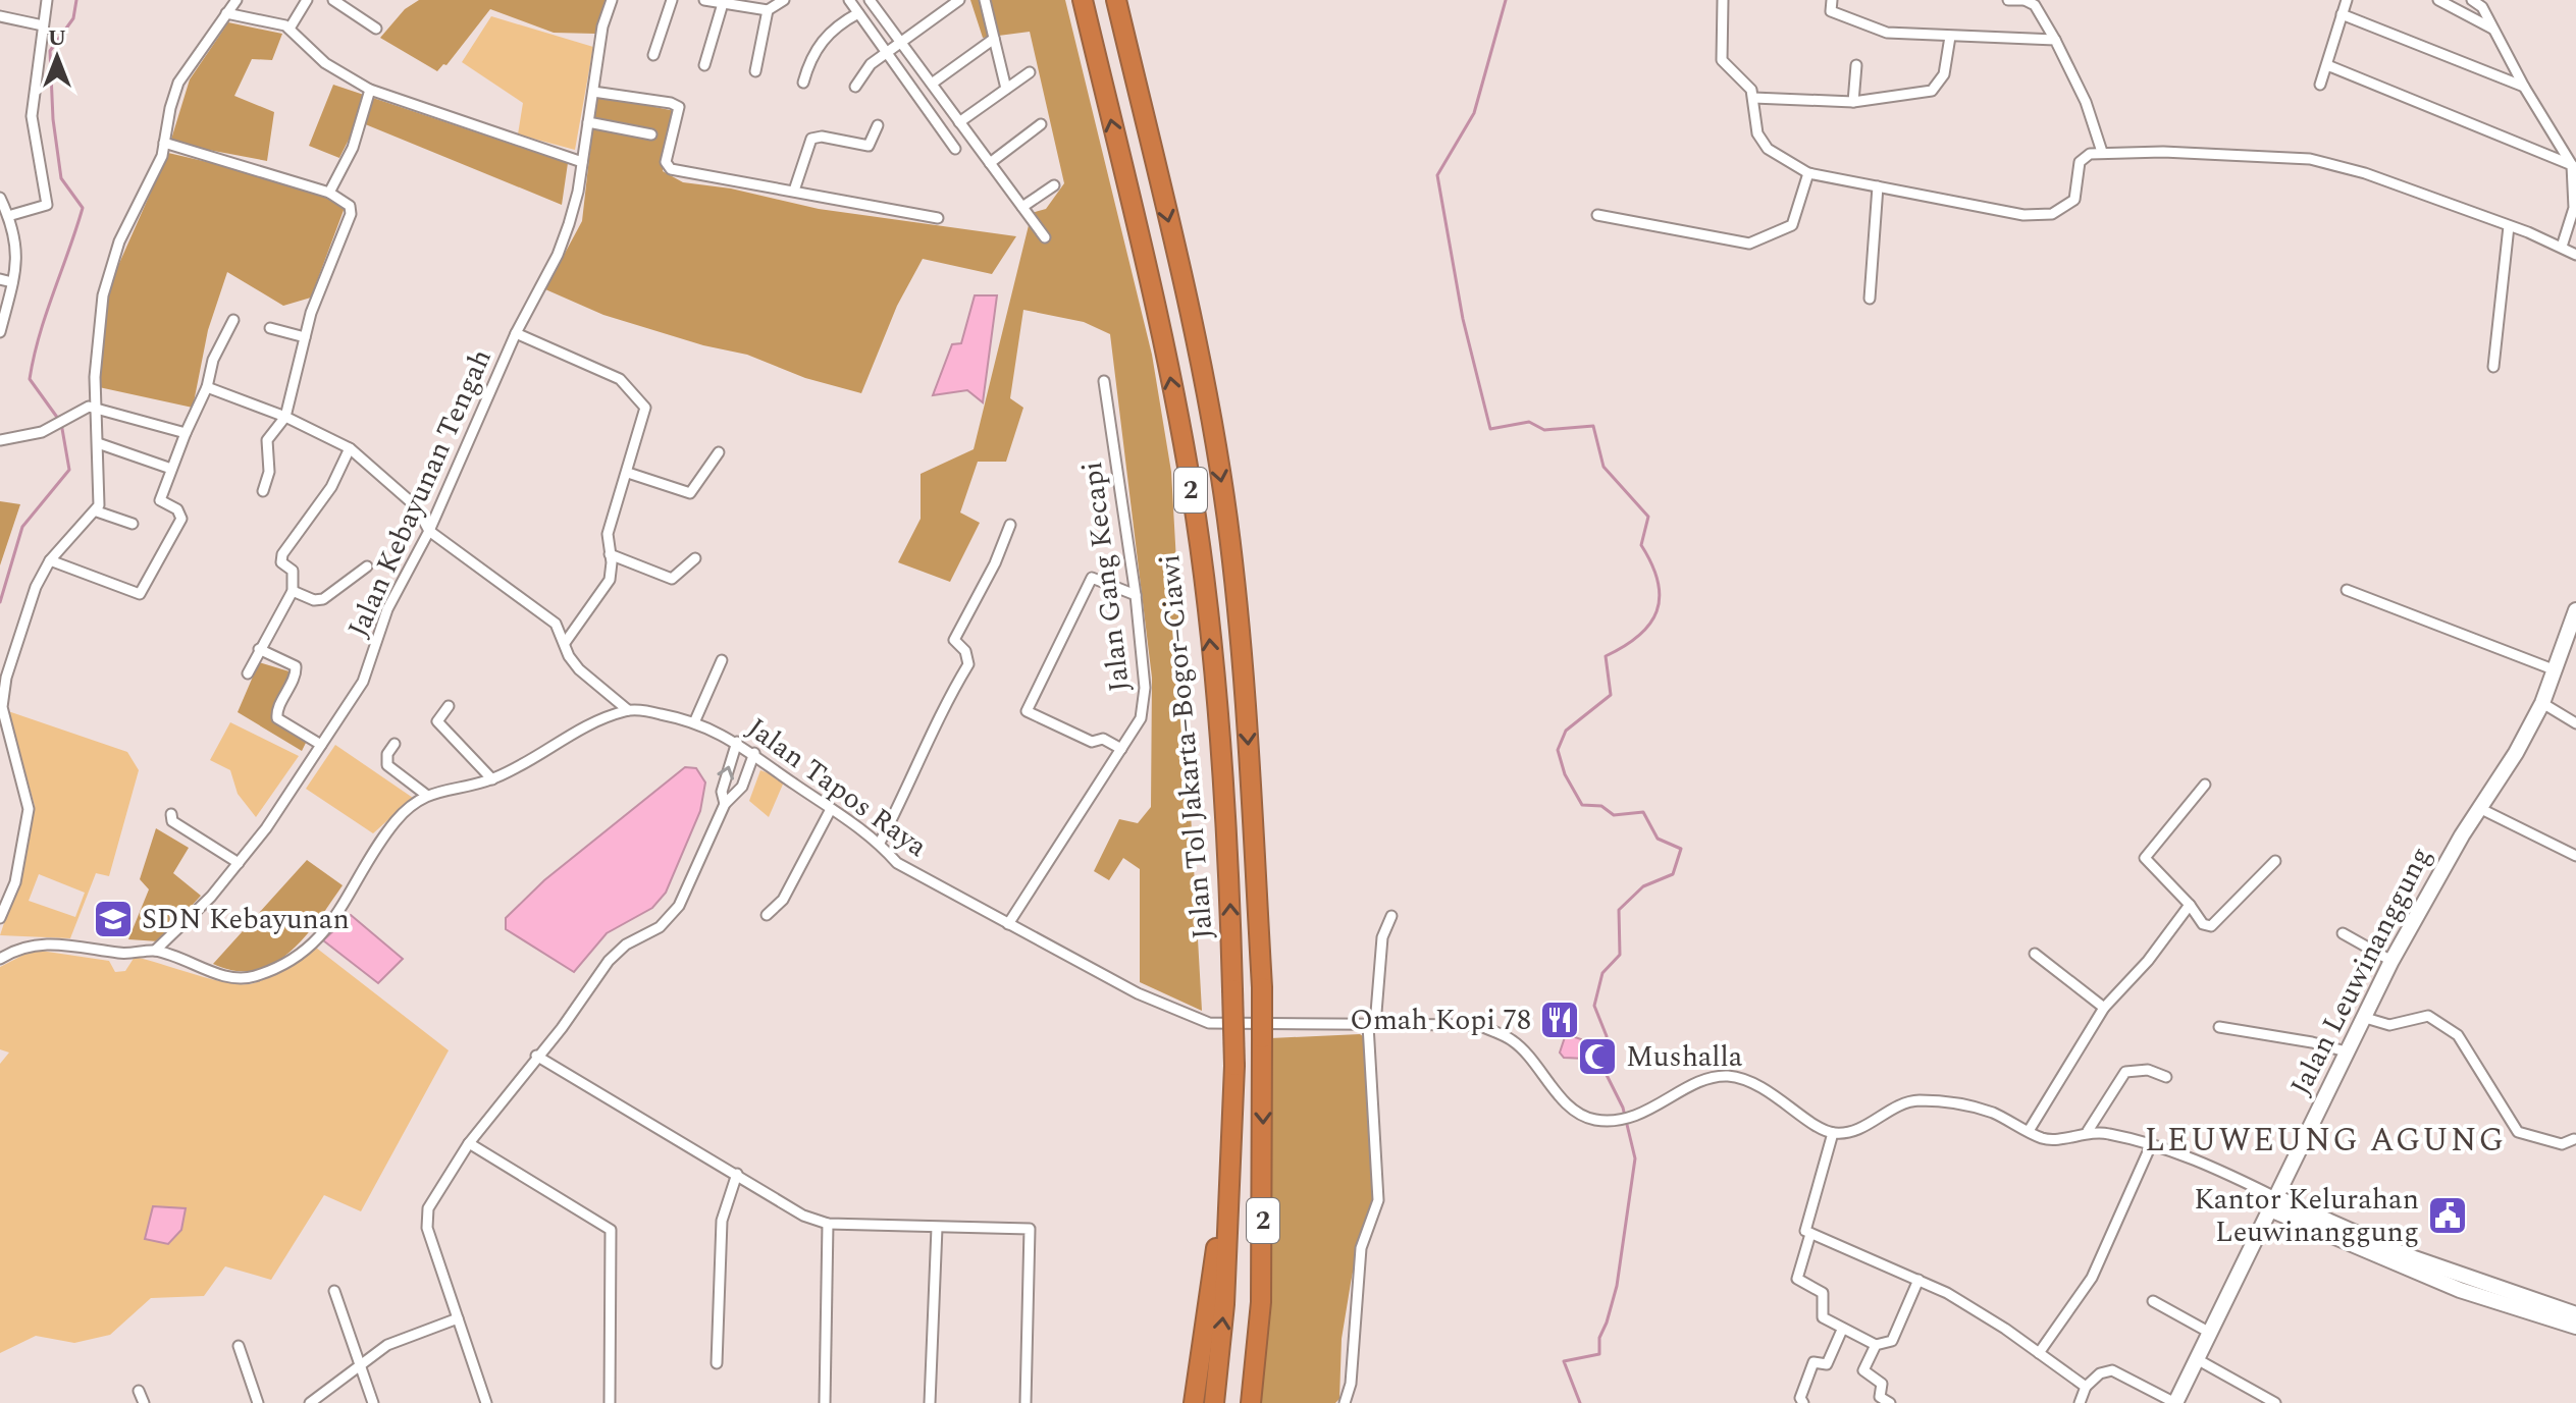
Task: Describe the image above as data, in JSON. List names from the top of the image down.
{
  "streets": {
    "highway": ["2", "Jalan Tol Jakarta–Bogor–Ciawi"],
    "main road": ["Jalan Leuwinanggung"],
    "street": ["Jalan Kebayunan Tengah", "Jalan Gang Kecapi", "Jalan Tapos Raya"]
  },
  "crossings": [
    ["Jalan Kebayunan Tengah", "Jalan Tapos Raya"],
    ["Jalan Gang Kecapi", "Jalan Tapos Raya"]
  ],
  "districts": ["LEUWEUNG AGUNG"],
  "places": {
    "school or university": ["SDN Kebayunan"],
    "restaurant": ["Omah Kopi 78"],
    "mosque": ["Mushalla"],
    "public building": ["Kantor Kelurahan Leuwinanggung"]
  },
  "north": "top"
}
